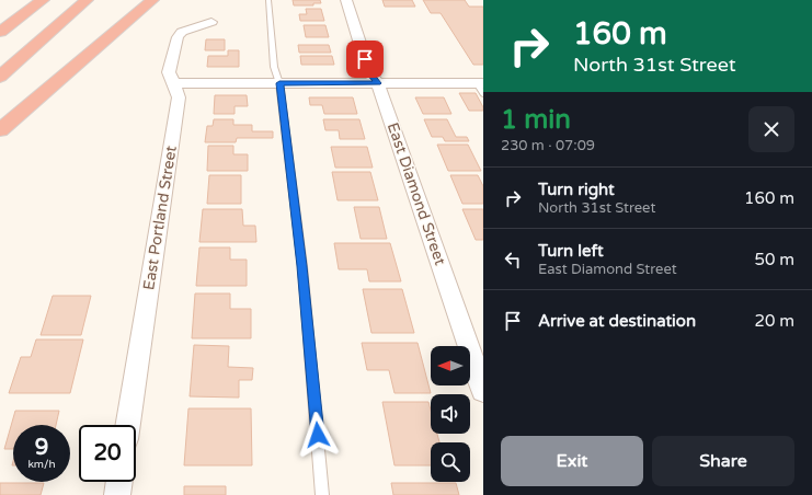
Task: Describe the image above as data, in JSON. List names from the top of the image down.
{
  "streets": {
    "street": ["East Diamond Street", "East Portland Street"]
  },
  "north": "left",
  "page": {
    "turn": ["160 m", "North 31st Street"],
    "heading": ["1 min", "230 m · 07:09"],
    "list": [
      {
        "name": "Turn right",
        "note": "North 31st Street",
        "value": "160 m"
      },
      {
        "name": "Turn left",
        "note": "East Diamond Street",
        "value": "50 m"
      },
      {
        "name": "Arrive at destination",
        "value": "20 m"
      }
    ],
    "speed": "9 km/h",
    "limit": "20",
    "buttons": ["Exit", "Share"]
  }
}
